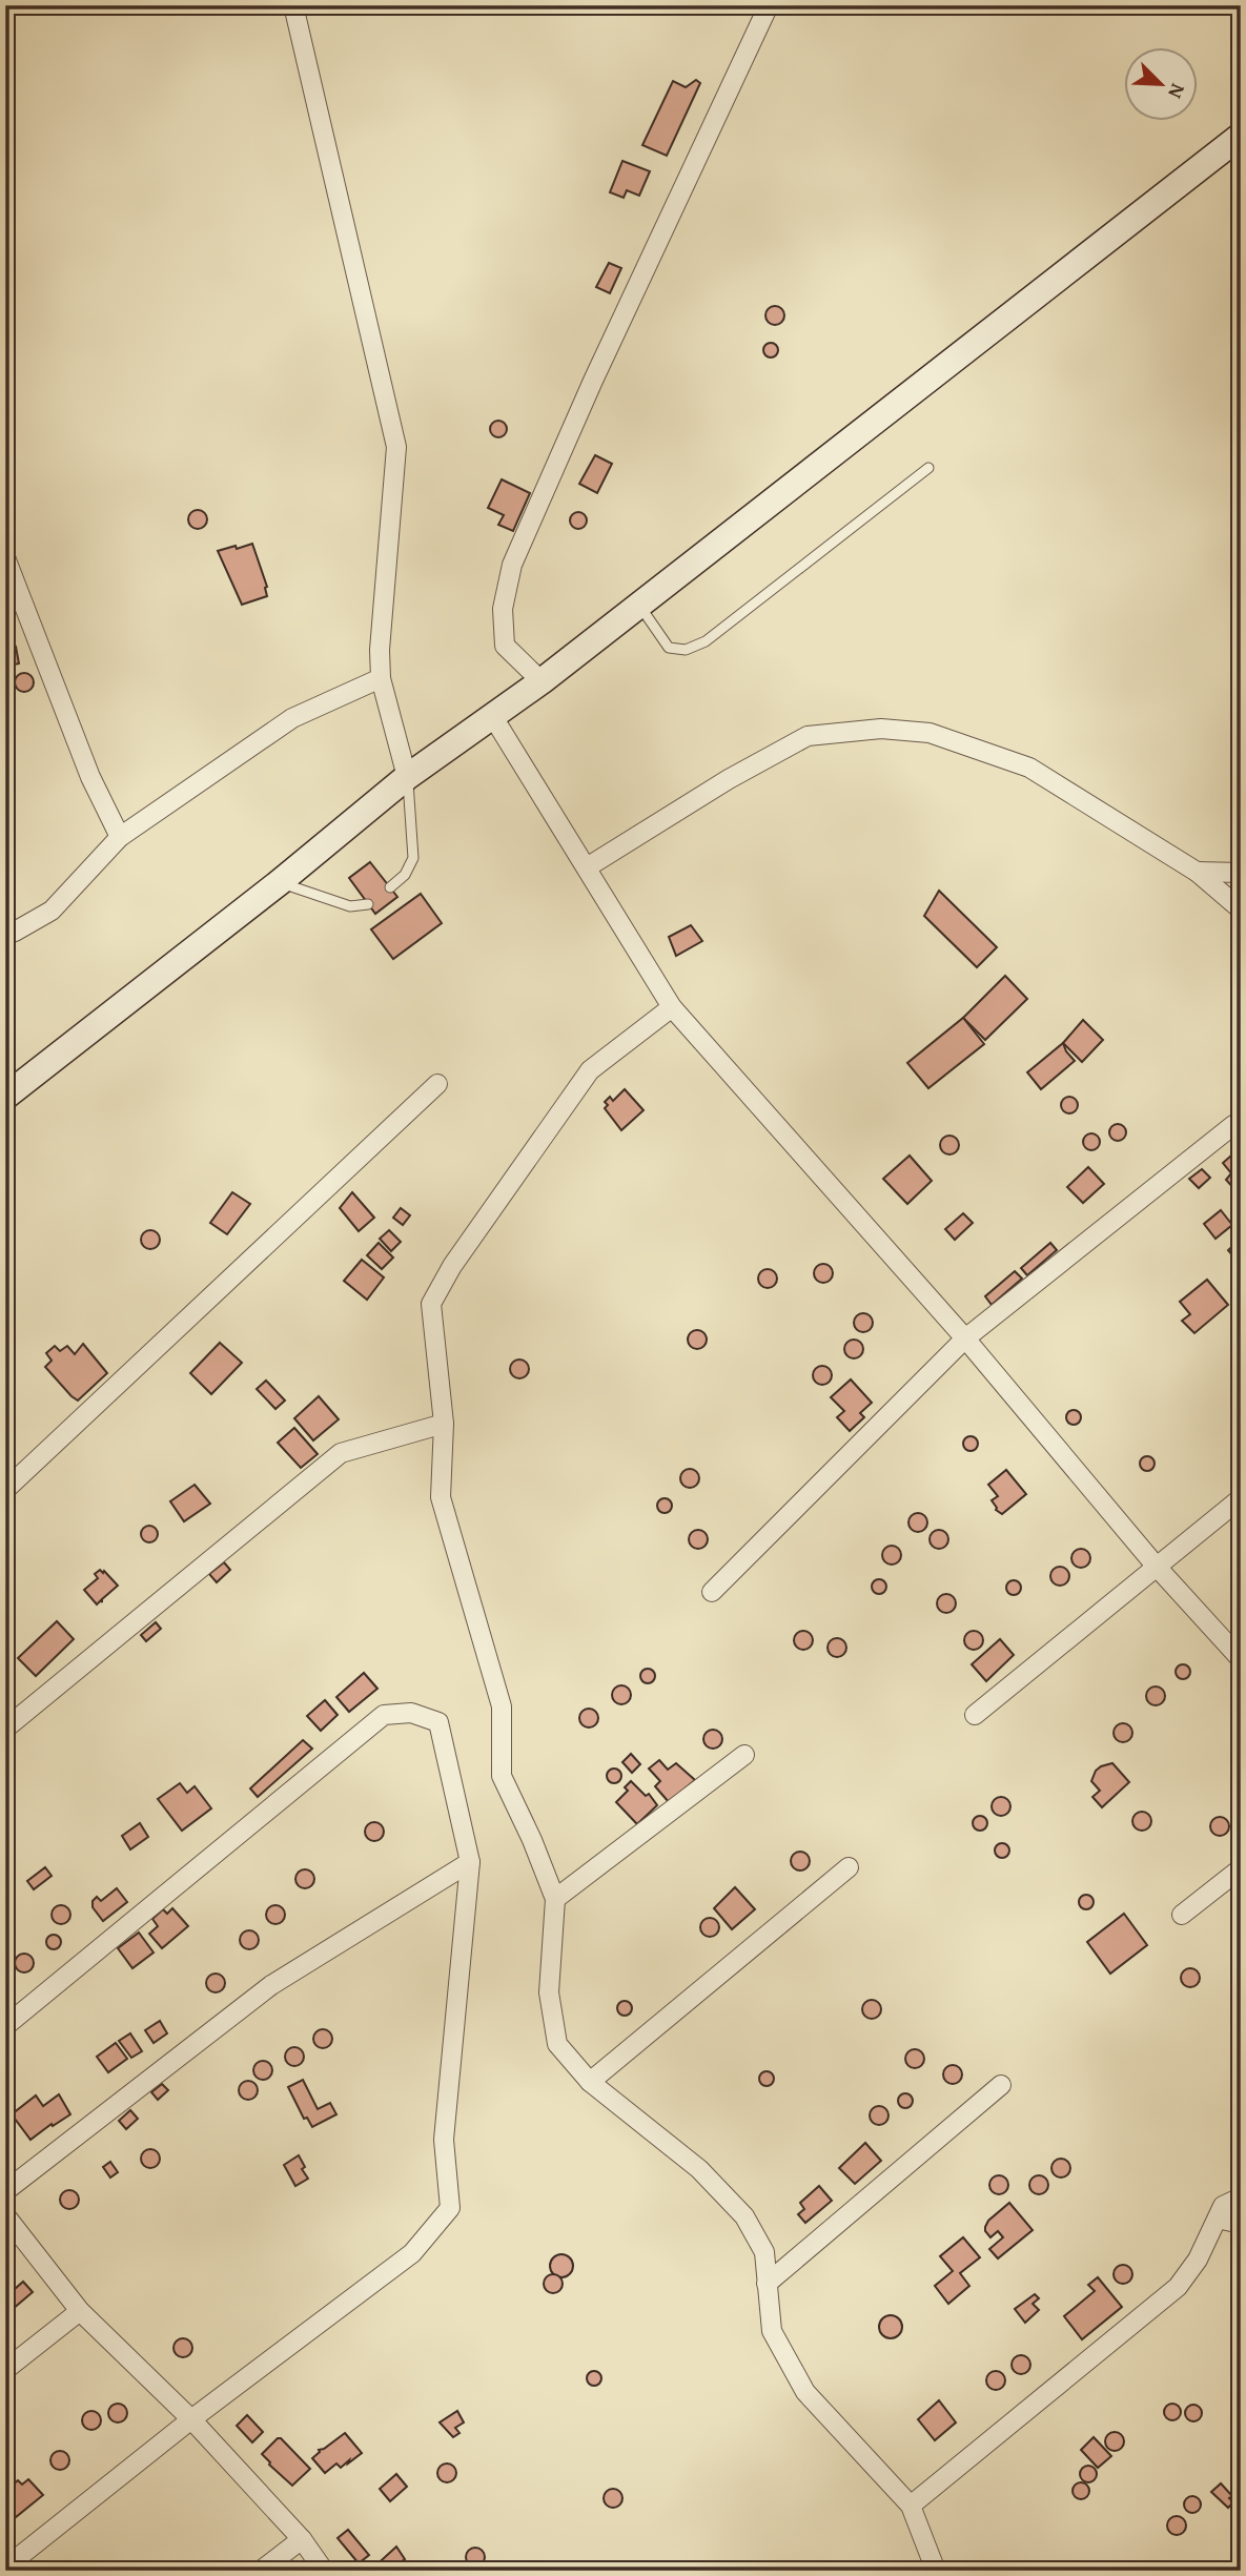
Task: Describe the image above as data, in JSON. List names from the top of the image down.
{
  "north": "bottom right"
}
